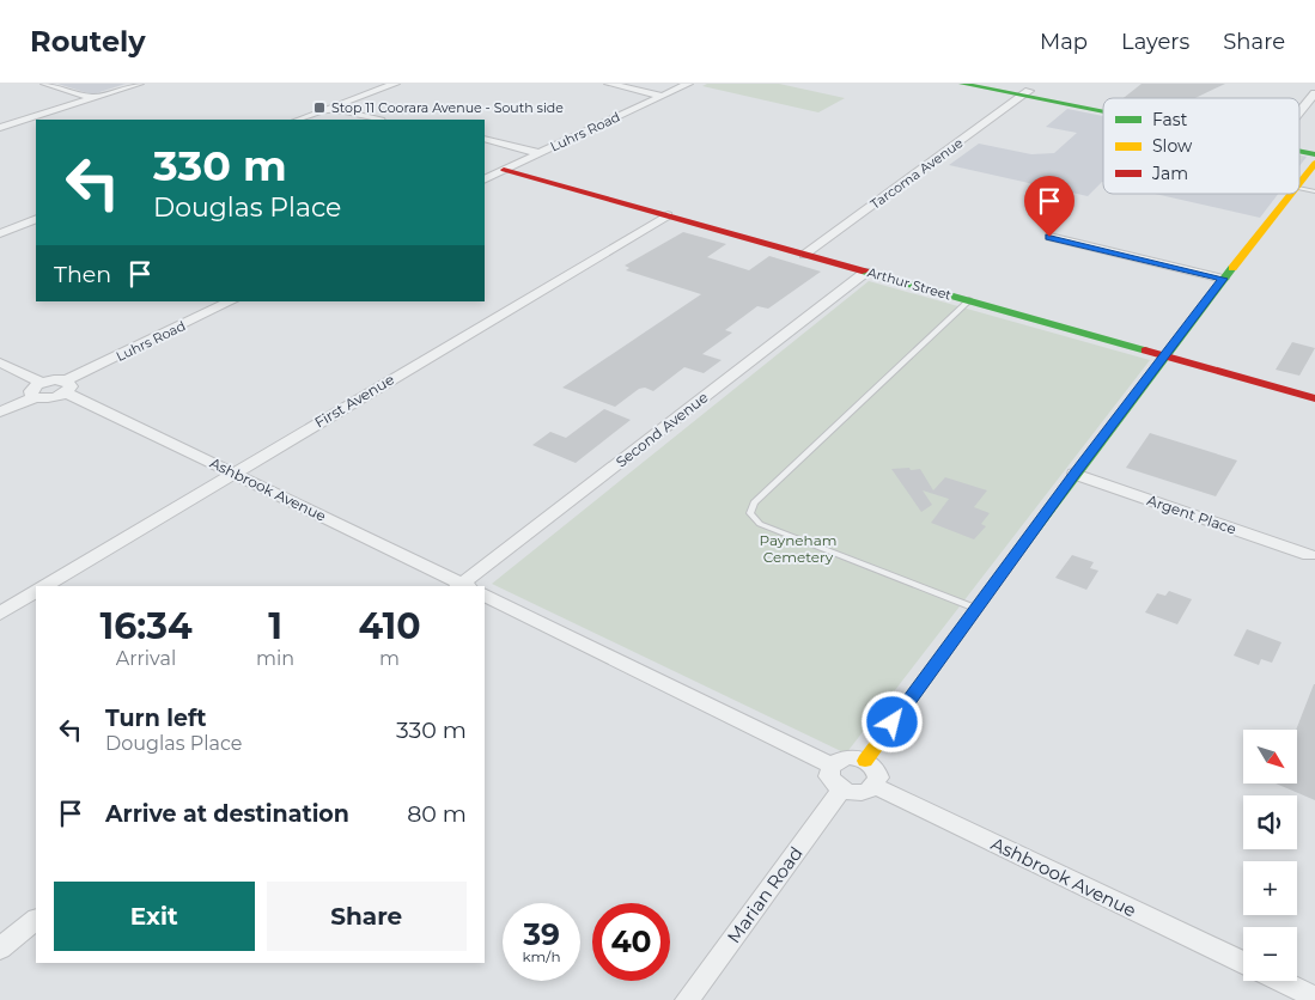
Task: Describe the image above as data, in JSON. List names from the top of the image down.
{
  "streets": {
    "main road": ["Arthur Street"],
    "street": [
      "Luhrs Road",
      "Tarcoma Avenue",
      "First Avenue",
      "Second Avenue",
      "Ashbrook Avenue",
      "Argent Place",
      "Marian Road"
    ]
  },
  "crossings": [
    ["Luhrs Road", "Arthur Street"],
    ["Luhrs Road", "Ashbrook Avenue"],
    ["Tarcoma Avenue", "Arthur Street"],
    ["Arthur Street", "First Avenue"],
    ["Arthur Street", "Second Avenue"],
    ["First Avenue", "Ashbrook Avenue"],
    ["Second Avenue", "Ashbrook Avenue"],
    ["Ashbrook Avenue", "Marian Road"]
  ],
  "parks": ["Payneham Cemetery"],
  "places": {
    "transit": ["Stop 11 Coorara Avenue - South side"]
  },
  "legend": ["Fast", "Slow", "Jam"],
  "north": "bottom right",
  "page": {
    "header": "Routely",
    "nav": ["Map", "Layers", "Share"],
    "turn": ["330 m", "Douglas Place"],
    "then": "Then",
    "eta": [
      "16:34",
      "Arrival",
      "1",
      "min",
      "410",
      "m"
    ],
    "list": [
      {
        "name": "Turn left",
        "note": "Douglas Place",
        "value": "330 m"
      },
      {
        "name": "Arrive at destination",
        "value": "80 m"
      }
    ],
    "map_buttons": ["+", "−"],
    "buttons": ["Exit", "Share"],
    "speed": "39 km/h",
    "limit": "40"
  }
}
